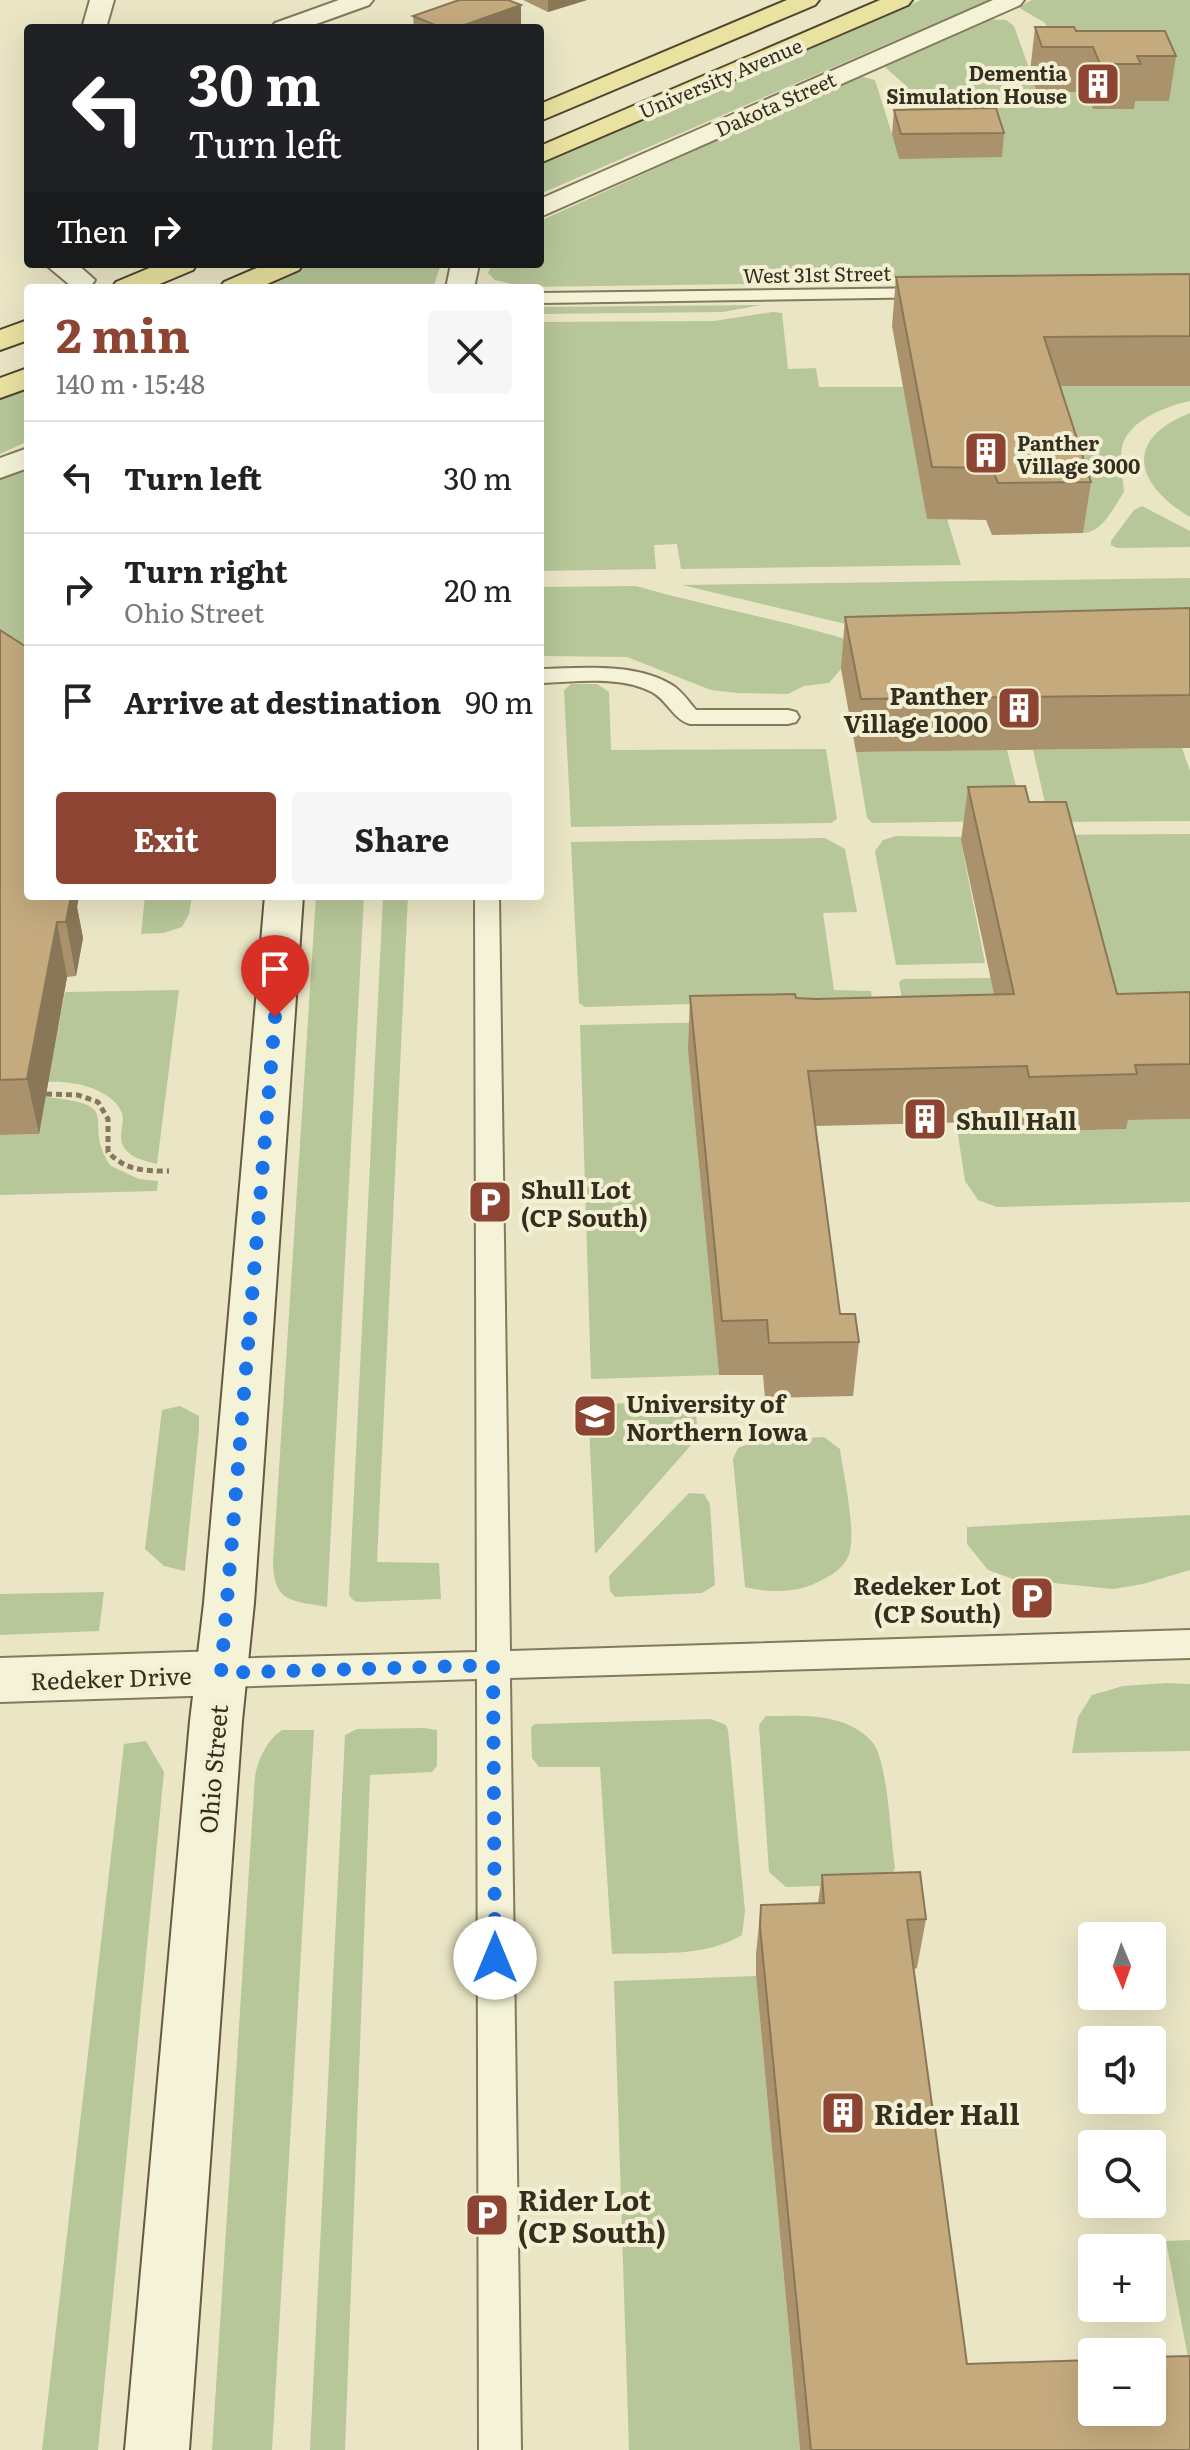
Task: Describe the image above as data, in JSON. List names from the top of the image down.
{
  "streets": {
    "main road": ["University Avenue"],
    "street": ["Dakota Street", "Redeker Drive", "Ohio Street"],
    "lane": ["West 31st Street"]
  },
  "crossings": [
    ["Redeker Drive", "Ohio Street"]
  ],
  "places": {
    "building": [
      "Dementia Simulation House",
      "Panther Village 3000",
      "Panther Village 1000",
      "Shull Hall",
      "Rider Hall"
    ],
    "parking": ["Shull Lot (CP South)", "Redeker Lot (CP South)", "Rider Lot (CP South)"],
    "school or university": ["University of Northern Iowa"]
  },
  "north": "bottom",
  "page": {
    "turn": ["30 m", "Turn left"],
    "then": "Then",
    "heading": ["2 min", "140 m · 15:48"],
    "list": [
      {
        "name": "Turn left",
        "value": "30 m"
      },
      {
        "name": "Turn right",
        "note": "Ohio Street",
        "value": "20 m"
      },
      {
        "name": "Arrive at destination",
        "value": "90 m"
      }
    ],
    "buttons": ["Exit", "Share"],
    "map_buttons": ["+", "−"]
  }
}
